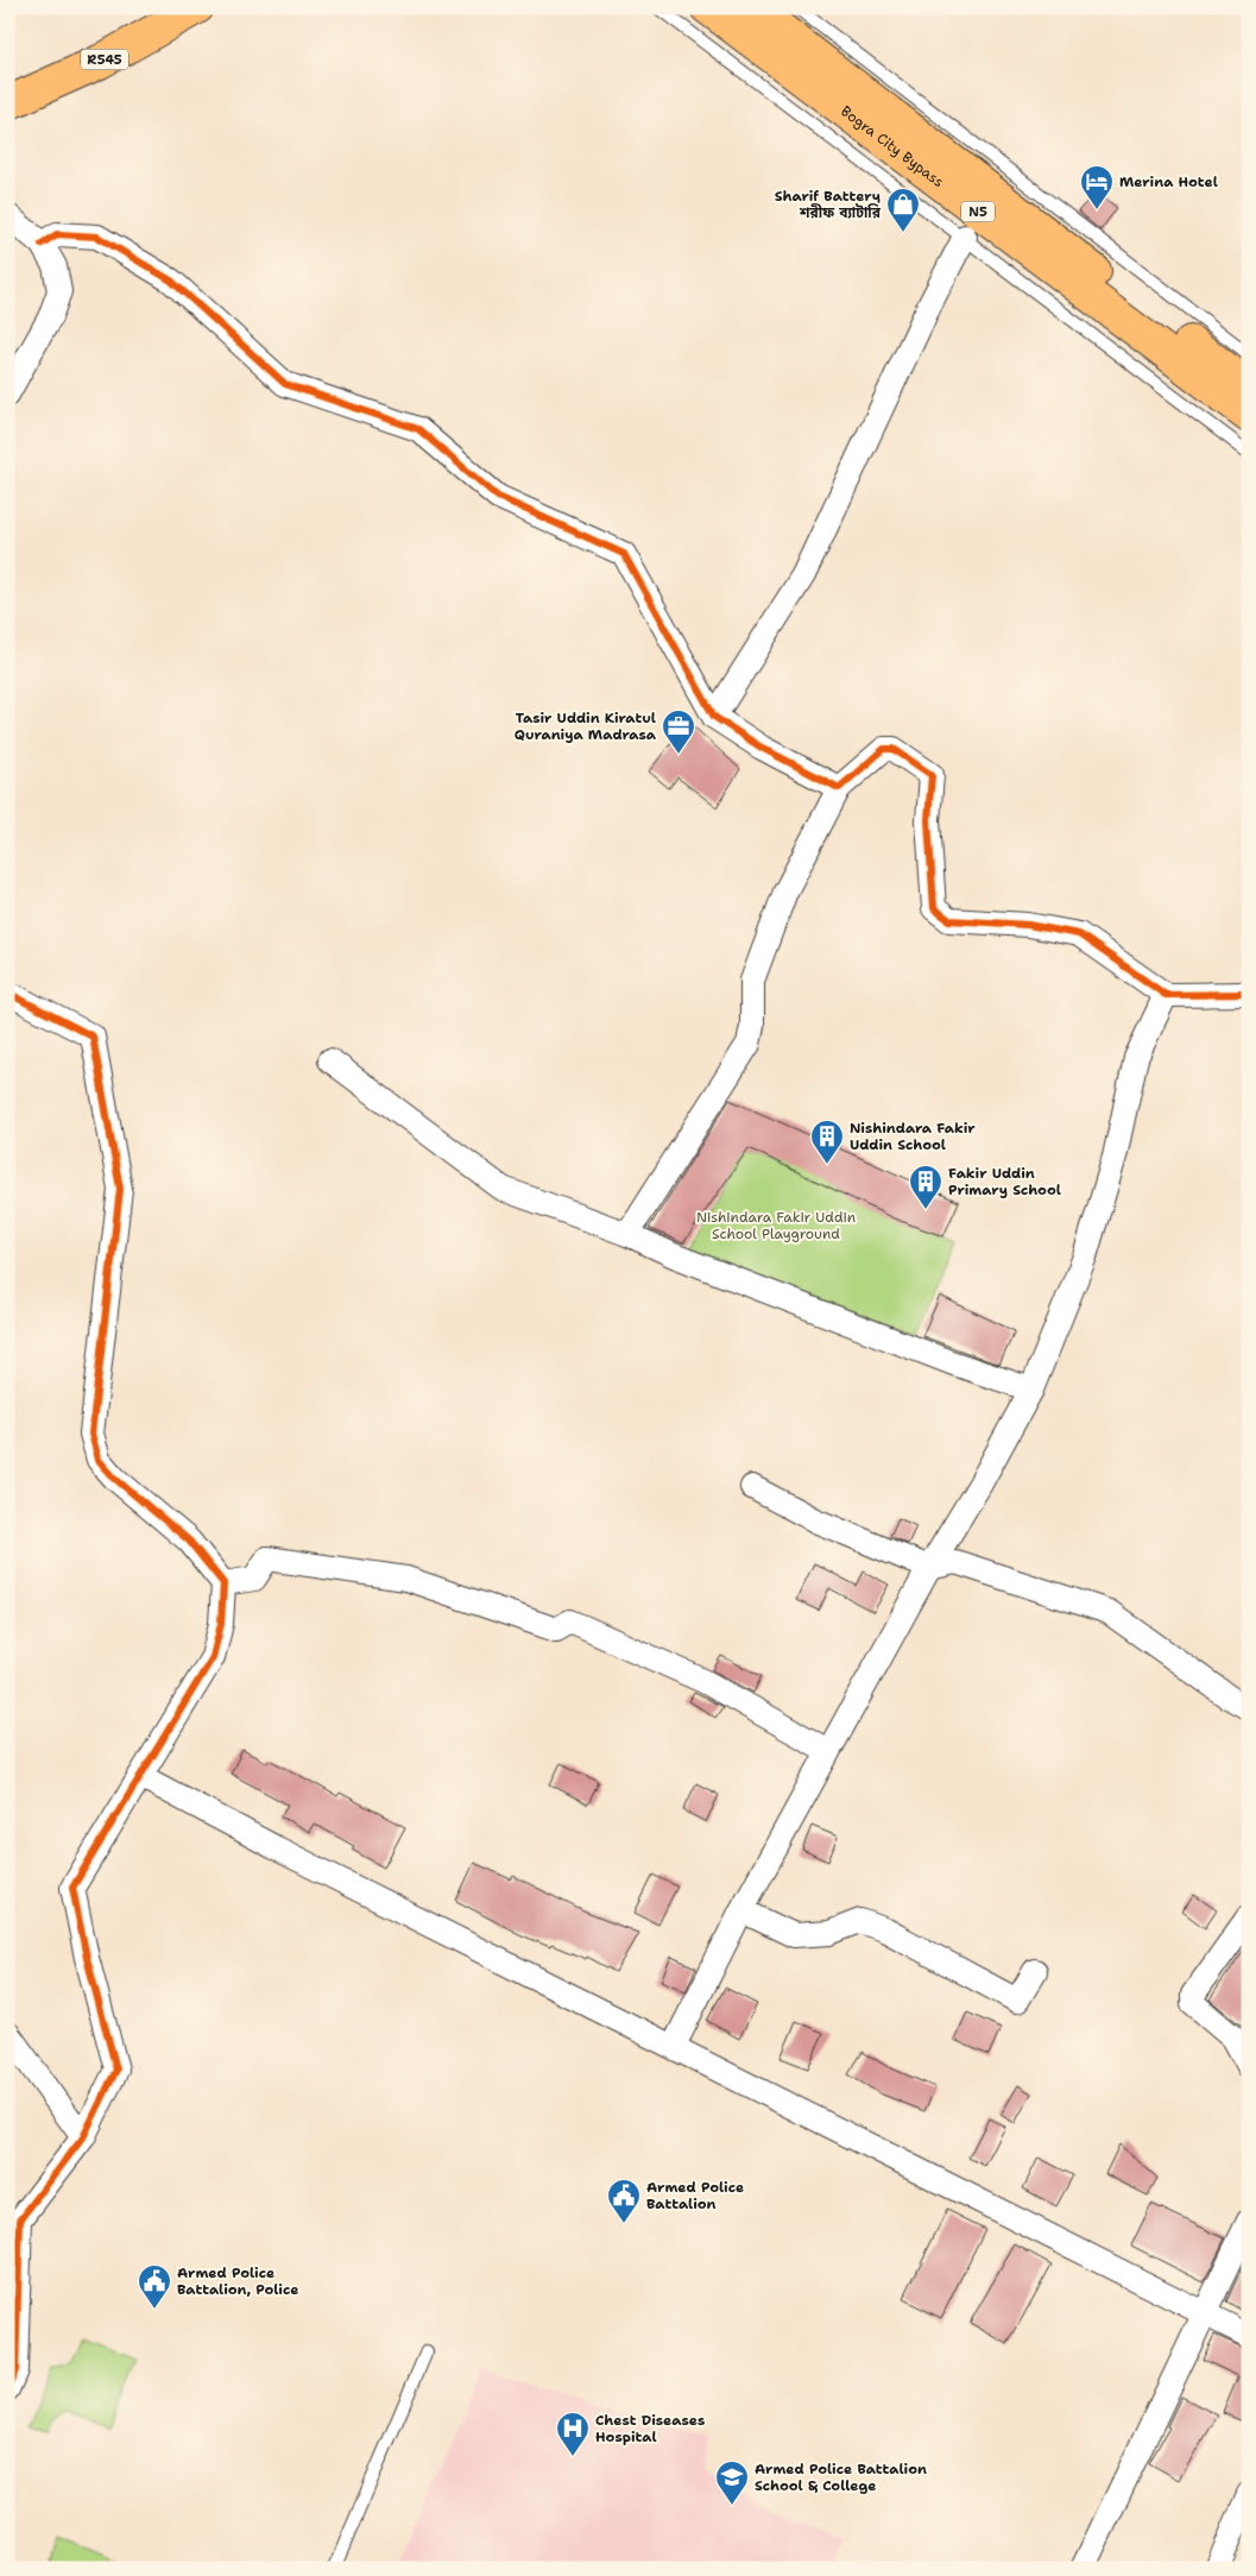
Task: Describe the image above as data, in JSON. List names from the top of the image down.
{
  "streets": {
    "main road": ["R545", "Bogra City Bypass", "N5"]
  },
  "parks": ["Nishindara Fakir Uddin School Playground"],
  "places": {
    "hotel": ["Merina Hotel"],
    "shop": ["Sharif Battery শরীফ ব্যাটারি"],
    "office": ["Tasir Uddin Kiratul Quraniya Madrasa"],
    "building": ["Nishindara Fakir Uddin School", "Fakir Uddin Primary School"],
    "public building": ["Armed Police Battalion", "Armed Police Battalion, Police"],
    "hospital": ["Chest Diseases Hospital"],
    "school or university": ["Armed Police Battalion School & College"]
  }
}
